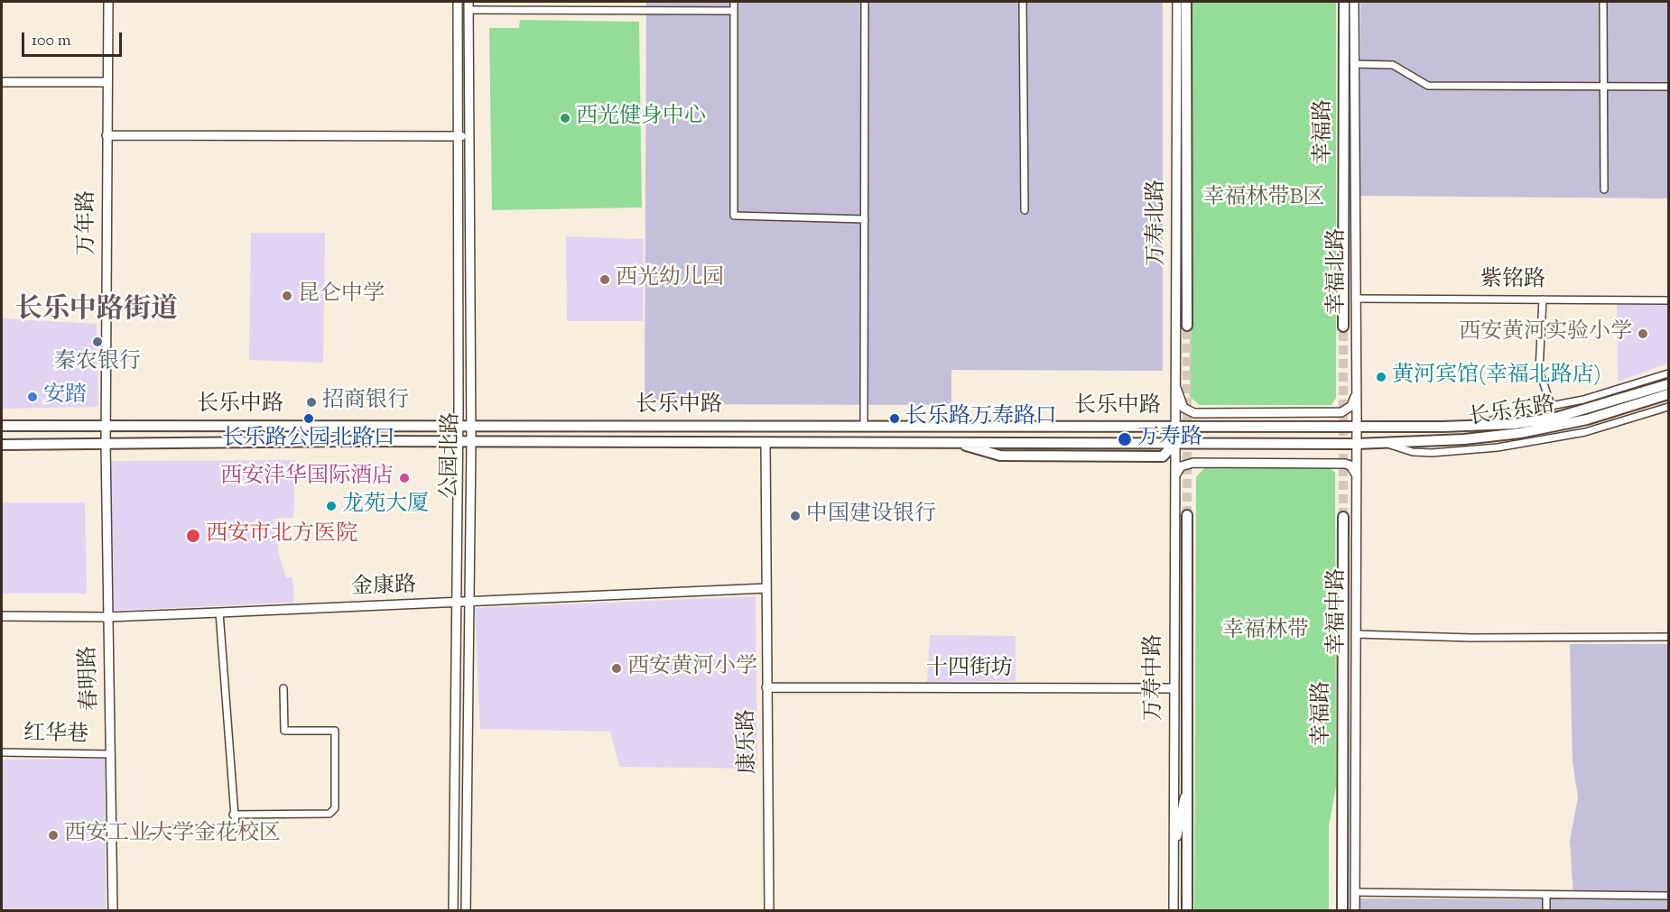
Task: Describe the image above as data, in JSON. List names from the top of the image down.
{
  "streets": {
    "main road": [
      "幸福路",
      "万年路",
      "万寿北路",
      "幸福北路",
      "长乐中路",
      "长乐东路",
      "公园北路",
      "金康路",
      "幸福中路",
      "十四街坊",
      "万寿中路",
      "春明路",
      "康乐路"
    ],
    "street": ["紫铭路", "红华巷"]
  },
  "crossings": [
    ["万年路", "长乐中路"],
    ["万年路", "春明路"],
    ["万寿北路", "长乐中路"],
    ["万寿北路", "万寿中路"],
    ["幸福北路", "紫铭路"],
    ["幸福北路", "长乐中路"],
    ["幸福北路", "长乐东路"],
    ["幸福北路", "幸福中路"],
    ["长乐中路", "长乐东路"],
    ["长乐中路", "公园北路"],
    ["长乐中路", "幸福中路"],
    ["长乐中路", "万寿中路"],
    ["长乐中路", "春明路"],
    ["长乐中路", "康乐路"],
    ["长乐东路", "幸福中路"],
    ["公园北路", "金康路"],
    ["金康路", "春明路"],
    ["金康路", "康乐路"],
    ["十四街坊", "万寿中路"],
    ["十四街坊", "康乐路"],
    ["春明路", "红华巷"]
  ],
  "districts": ["长乐中路街道"],
  "parks": ["幸福林带B区", "幸福林带"],
  "places": [
    "西光健身中心",
    "西光幼儿园",
    "昆仑中学",
    "西安黄河实验小学",
    "秦农银行",
    "黄河宾馆(幸福北路店)",
    "安踏",
    "招商银行",
    "长乐路公园北路口",
    "长乐路万寿路口",
    "万寿路",
    "西安沣华国际酒店",
    "龙苑大厦",
    "中国建设银行",
    "西安市北方医院",
    "西安黄河小学",
    "西安工业大学金花校区"
  ],
  "scale_bar": "100 m"
}
